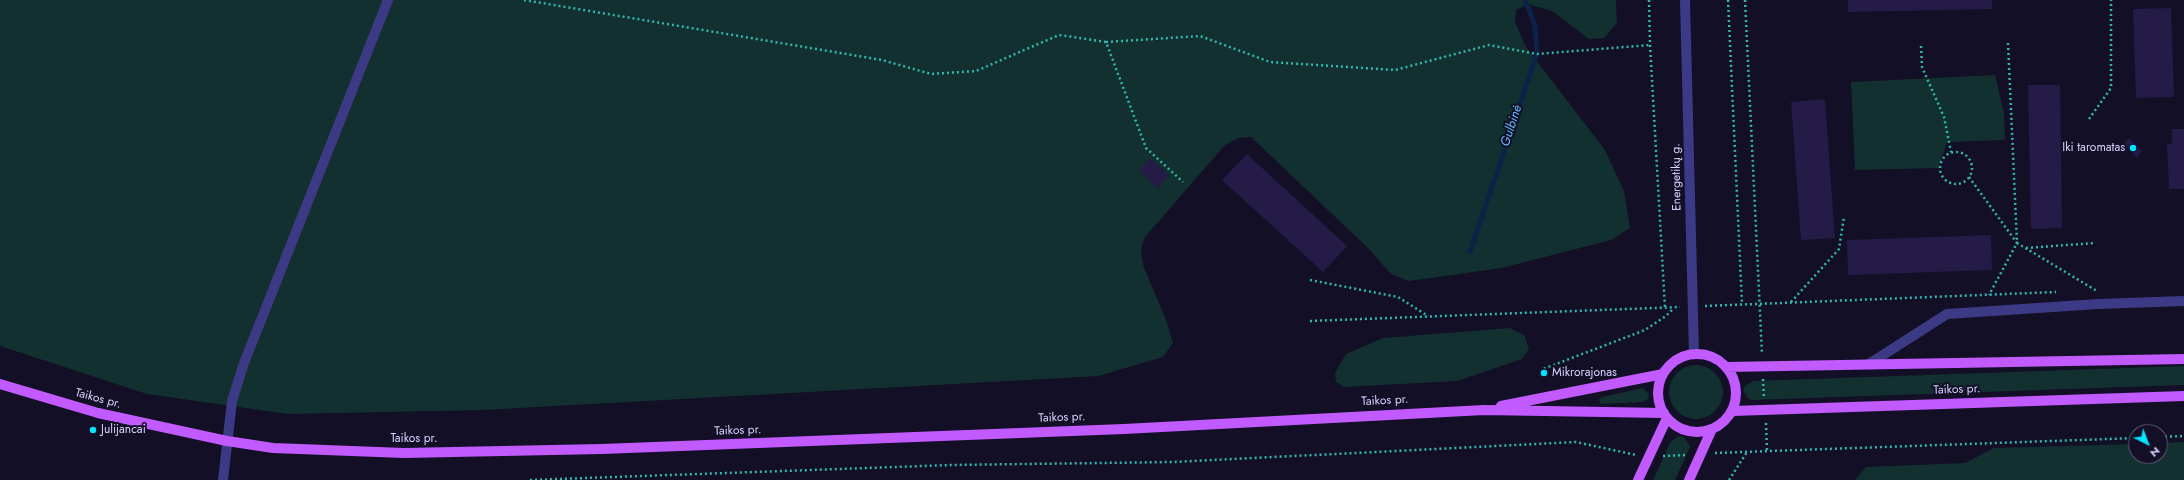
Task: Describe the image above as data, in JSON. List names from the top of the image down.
{
  "streets": {
    "main road": ["Taikos pr."],
    "street": ["Energetikų g."]
  },
  "crossings": [
    ["Energetikų g.", "Taikos pr."]
  ],
  "water": ["Gulbinė"],
  "places": ["Iki taromatas", "Mikrorajonas", "Julijancai"],
  "north": "bottom right"
}
